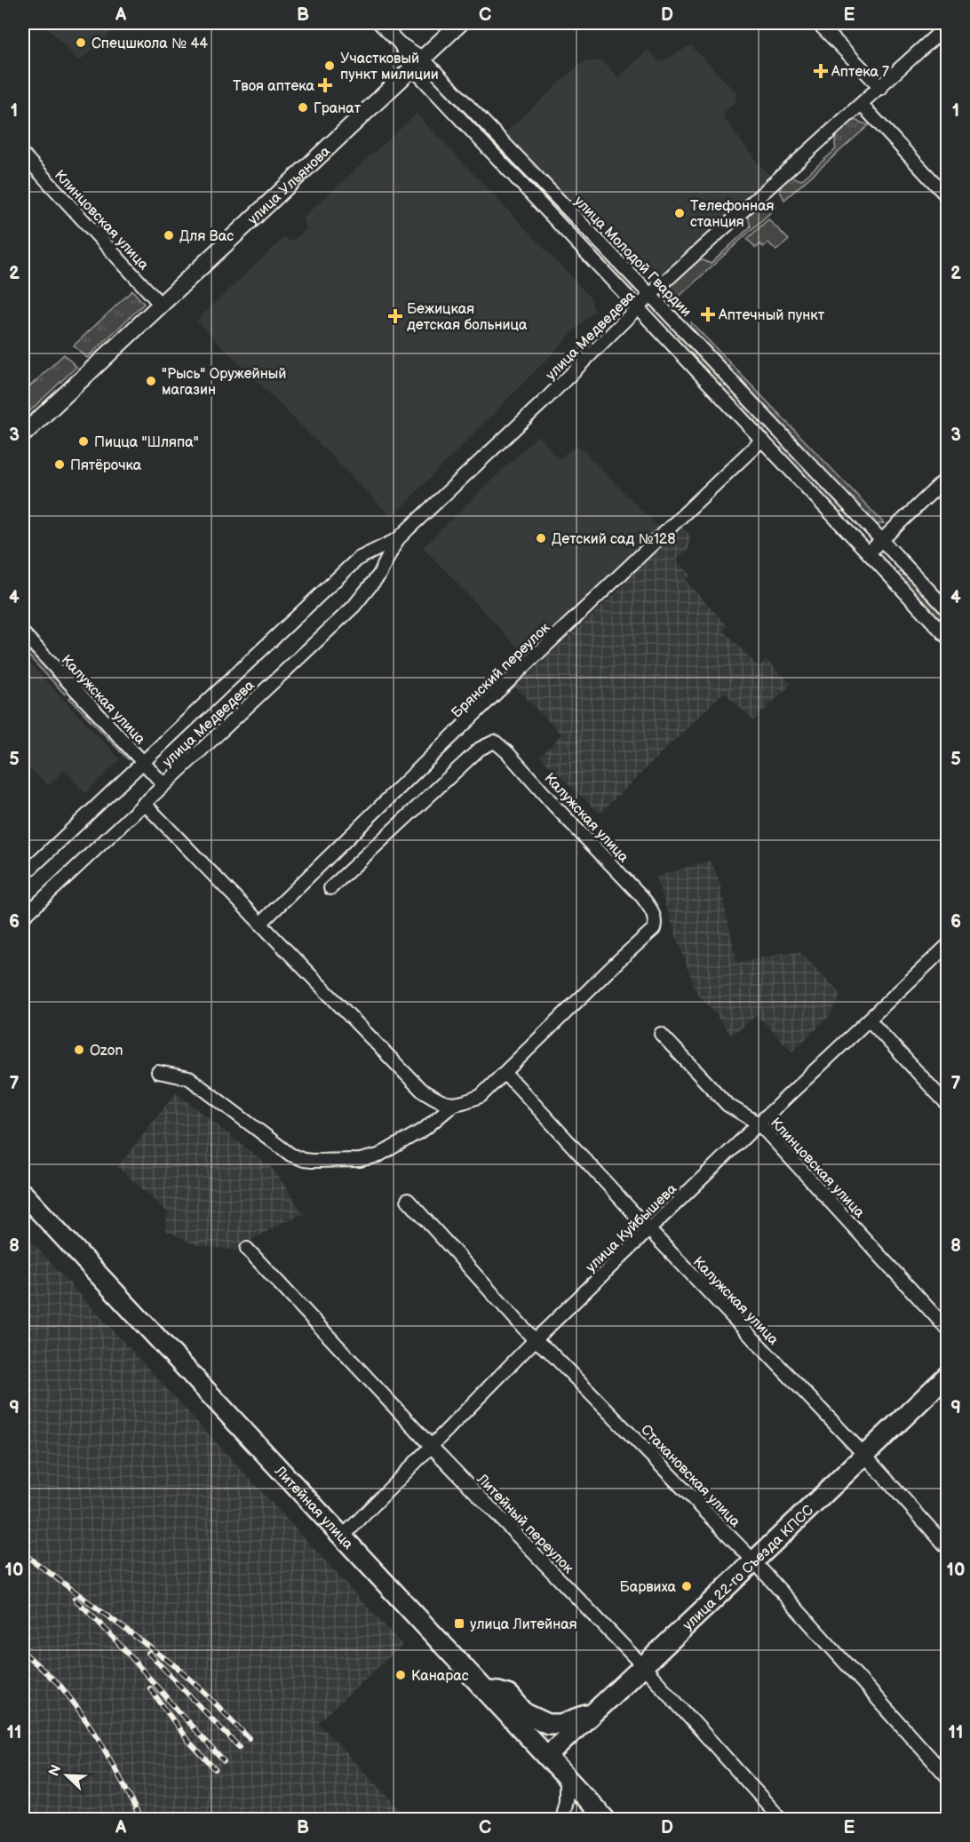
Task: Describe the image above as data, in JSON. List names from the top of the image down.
{
  "streets": {
    "main road": ["улица Ульянова", "Литейная улица", "улица 22-го Съезда КПСС"],
    "street": [
      "Клинцовская улица",
      "улица Молодой Гвардии",
      "улица Медведева",
      "Брянский переулок",
      "Калужская улица",
      "улица Куйбышева",
      "Стахановская улица",
      "Литейный переулок"
    ]
  },
  "crossings": [
    ["улица Ульянова", "Клинцовская улица"],
    ["улица Ульянова", "улица Молодой Гвардии"],
    ["Клинцовская улица", "улица Куйбышева"],
    ["улица Молодой Гвардии", "улица Медведева"],
    ["улица Молодой Гвардии", "Брянский переулок"],
    ["улица Медведева", "Калужская улица"],
    ["Калужская улица", "улица Куйбышева"],
    ["Калужская улица", "улица 22-го Съезда КПСС"],
    ["улица Куйбышева", "Стахановская улица"],
    ["улица Куйбышева", "Литейная улица"],
    ["улица Куйбышева", "Литейный переулок"],
    ["Стахановская улица", "улица 22-го Съезда КПСС"],
    ["Литейная улица", "улица 22-го Съезда КПСС"],
    ["Литейный переулок", "улица 22-го Съезда КПСС"]
  ],
  "places": {
    "other": [
      "Спецшкола № 44",
      "Участковый пункт милиции",
      "Гранат",
      "Телефонная станция",
      "Для Вас",
      "\"Рысь\" Оружейный магазин",
      "Пицца \"Шляпа\"",
      "Пятёрочка",
      "Детский сад №128",
      "Ozon",
      "Барвиха",
      "Канарас"
    ],
    "health": [
      "Аптека 7",
      "Твоя аптека",
      "Аптечный пункт",
      "Бежицкая детская больница"
    ],
    "transit": ["улица Литейная"]
  },
  "north": "top left",
  "grid": {
    "columns": [
      "A",
      "B",
      "C",
      "D",
      "E"
    ],
    "rows": [
      "1",
      "2",
      "3",
      "4",
      "5",
      "6",
      "7",
      "8",
      "9",
      "10",
      "11"
    ]
  }
}
